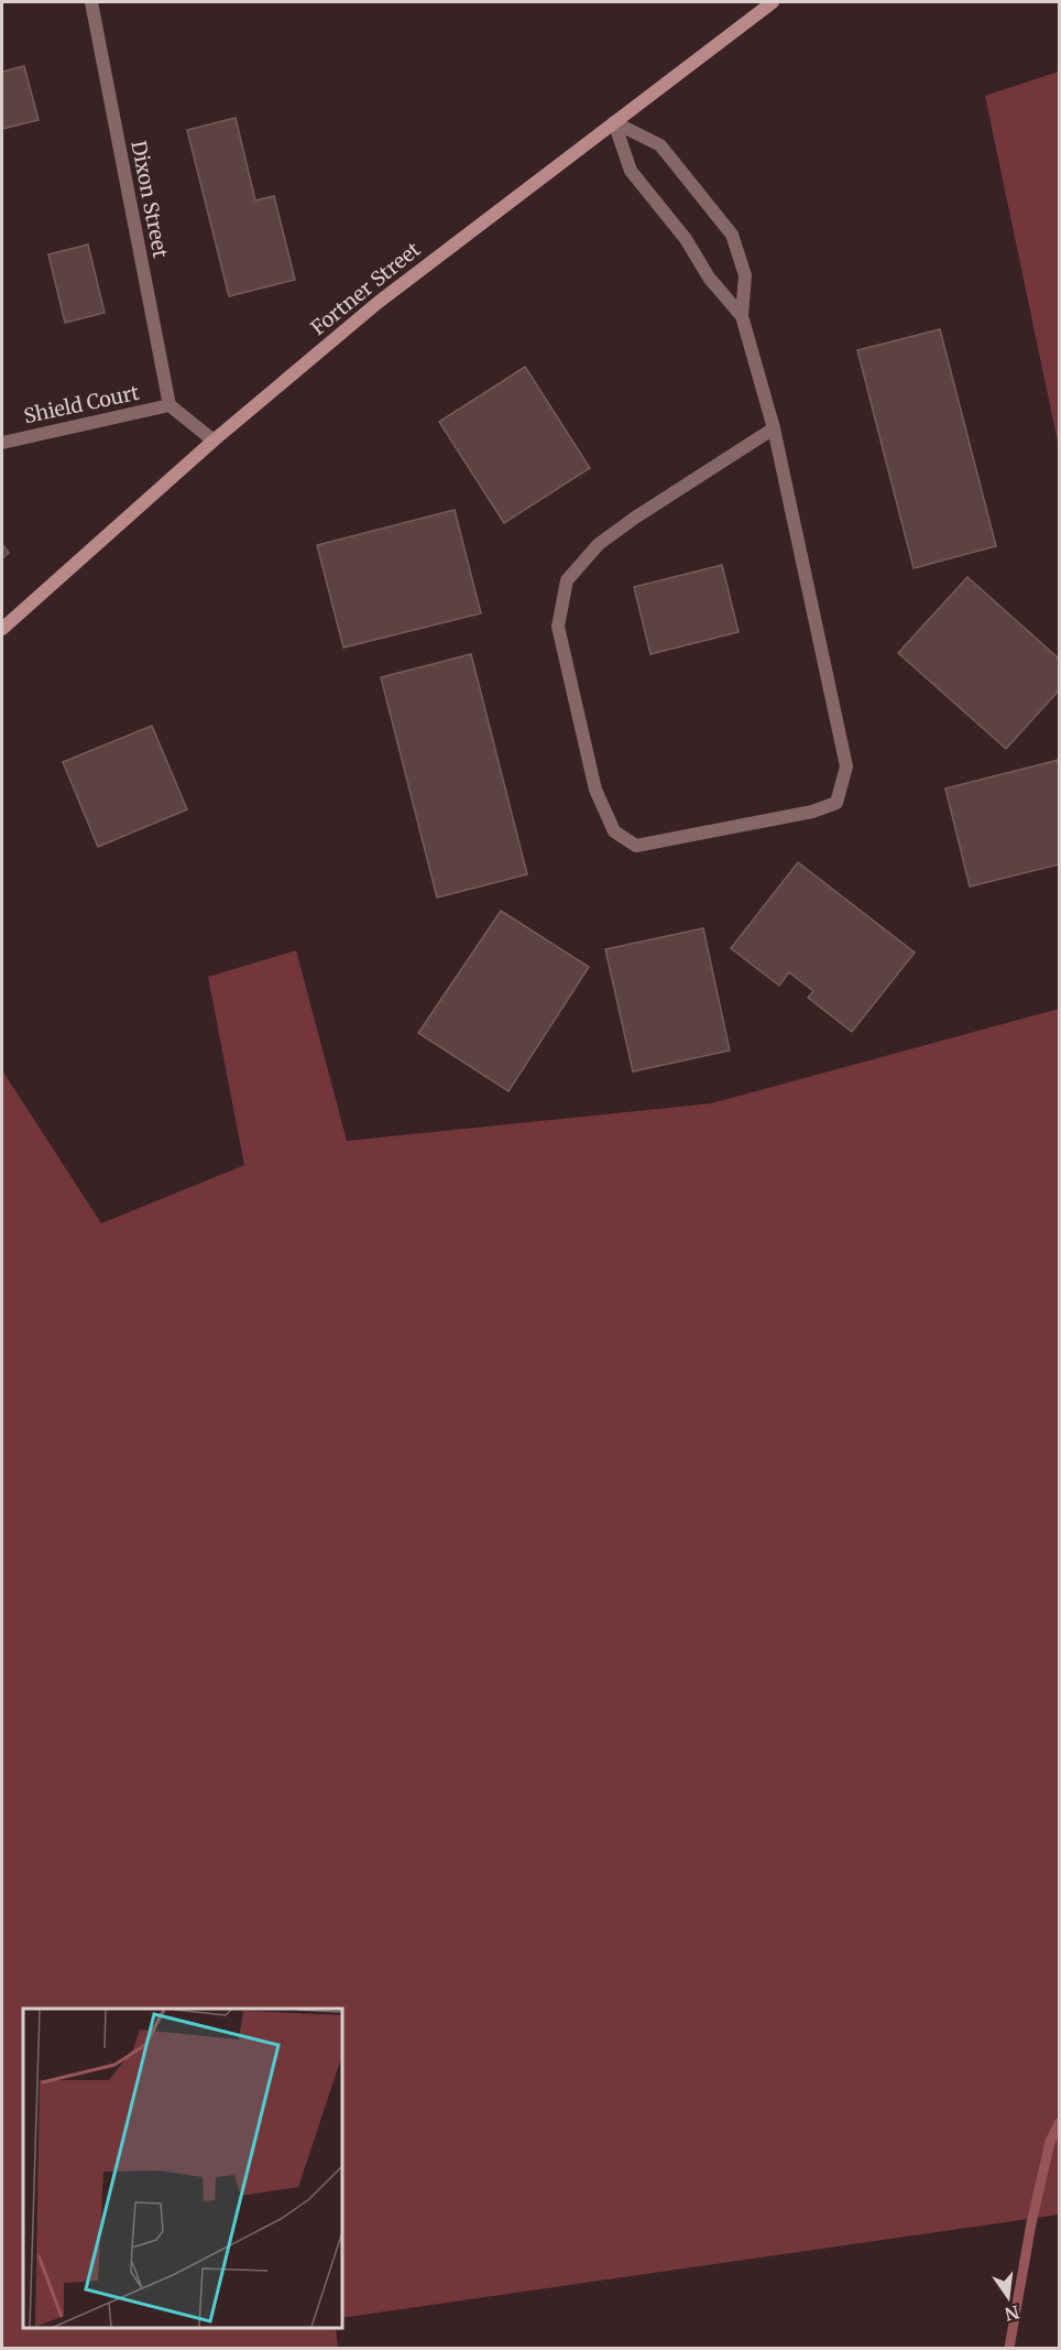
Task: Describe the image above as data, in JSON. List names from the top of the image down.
{
  "streets": {
    "street": ["Dixon Street", "Fortner Street", "Shield Court"]
  },
  "crossings": [
    ["Dixon Street", "Shield Court"]
  ],
  "north": "bottom"
}
